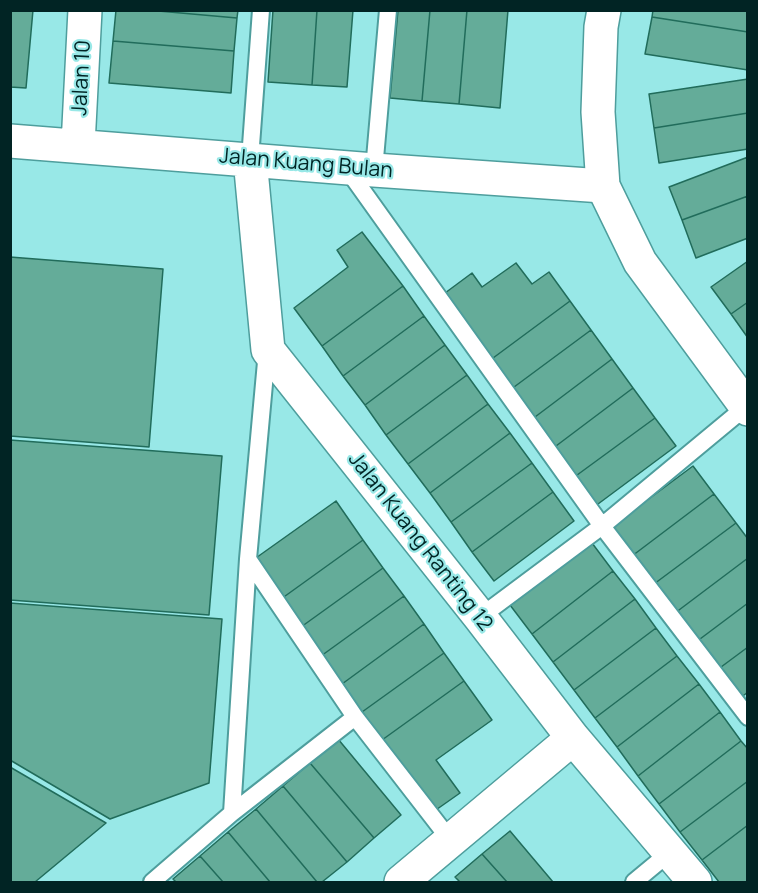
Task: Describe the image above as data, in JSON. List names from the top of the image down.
{
  "streets": {
    "street": ["Jalan 10", "Jalan Kuang Bulan", "Jalan Kuang Ranting 12"]
  },
  "crossings": [
    ["Jalan 10", "Jalan Kuang Bulan"]
  ]
}
